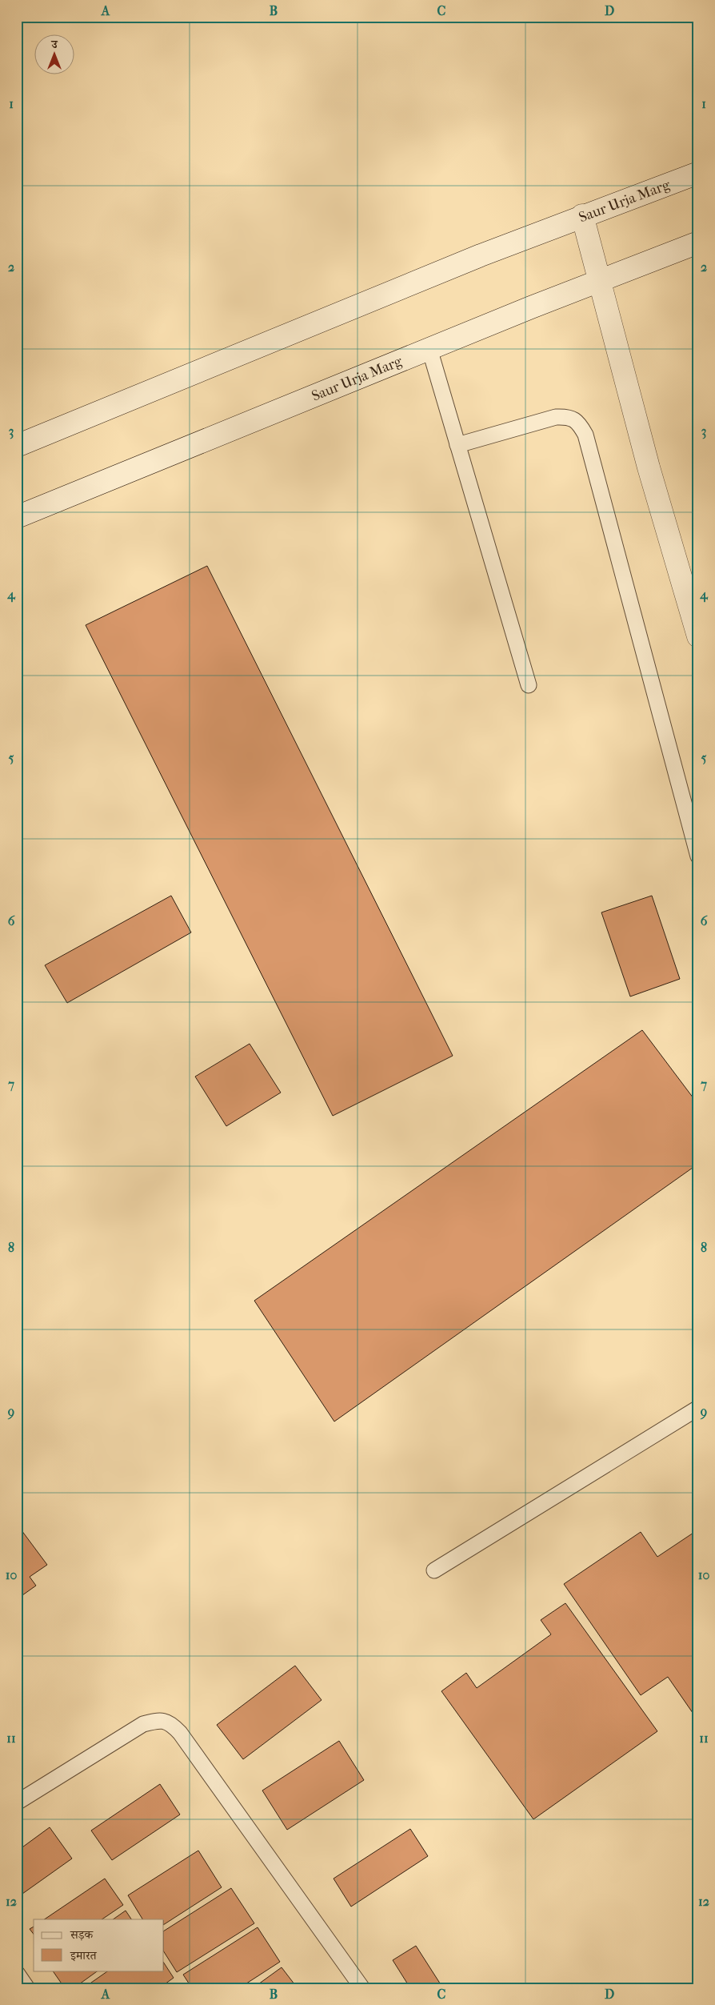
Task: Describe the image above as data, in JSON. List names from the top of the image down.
{
  "streets": {
    "street": ["Saur Urja Marg"]
  },
  "legend": ["सड़क", "इमारत"],
  "north": "top",
  "grid": {
    "columns": [
      "A",
      "B",
      "C",
      "D"
    ],
    "rows": [
      "1",
      "2",
      "3",
      "4",
      "5",
      "6",
      "7",
      "8",
      "9",
      "10",
      "11",
      "12"
    ]
  }
}
